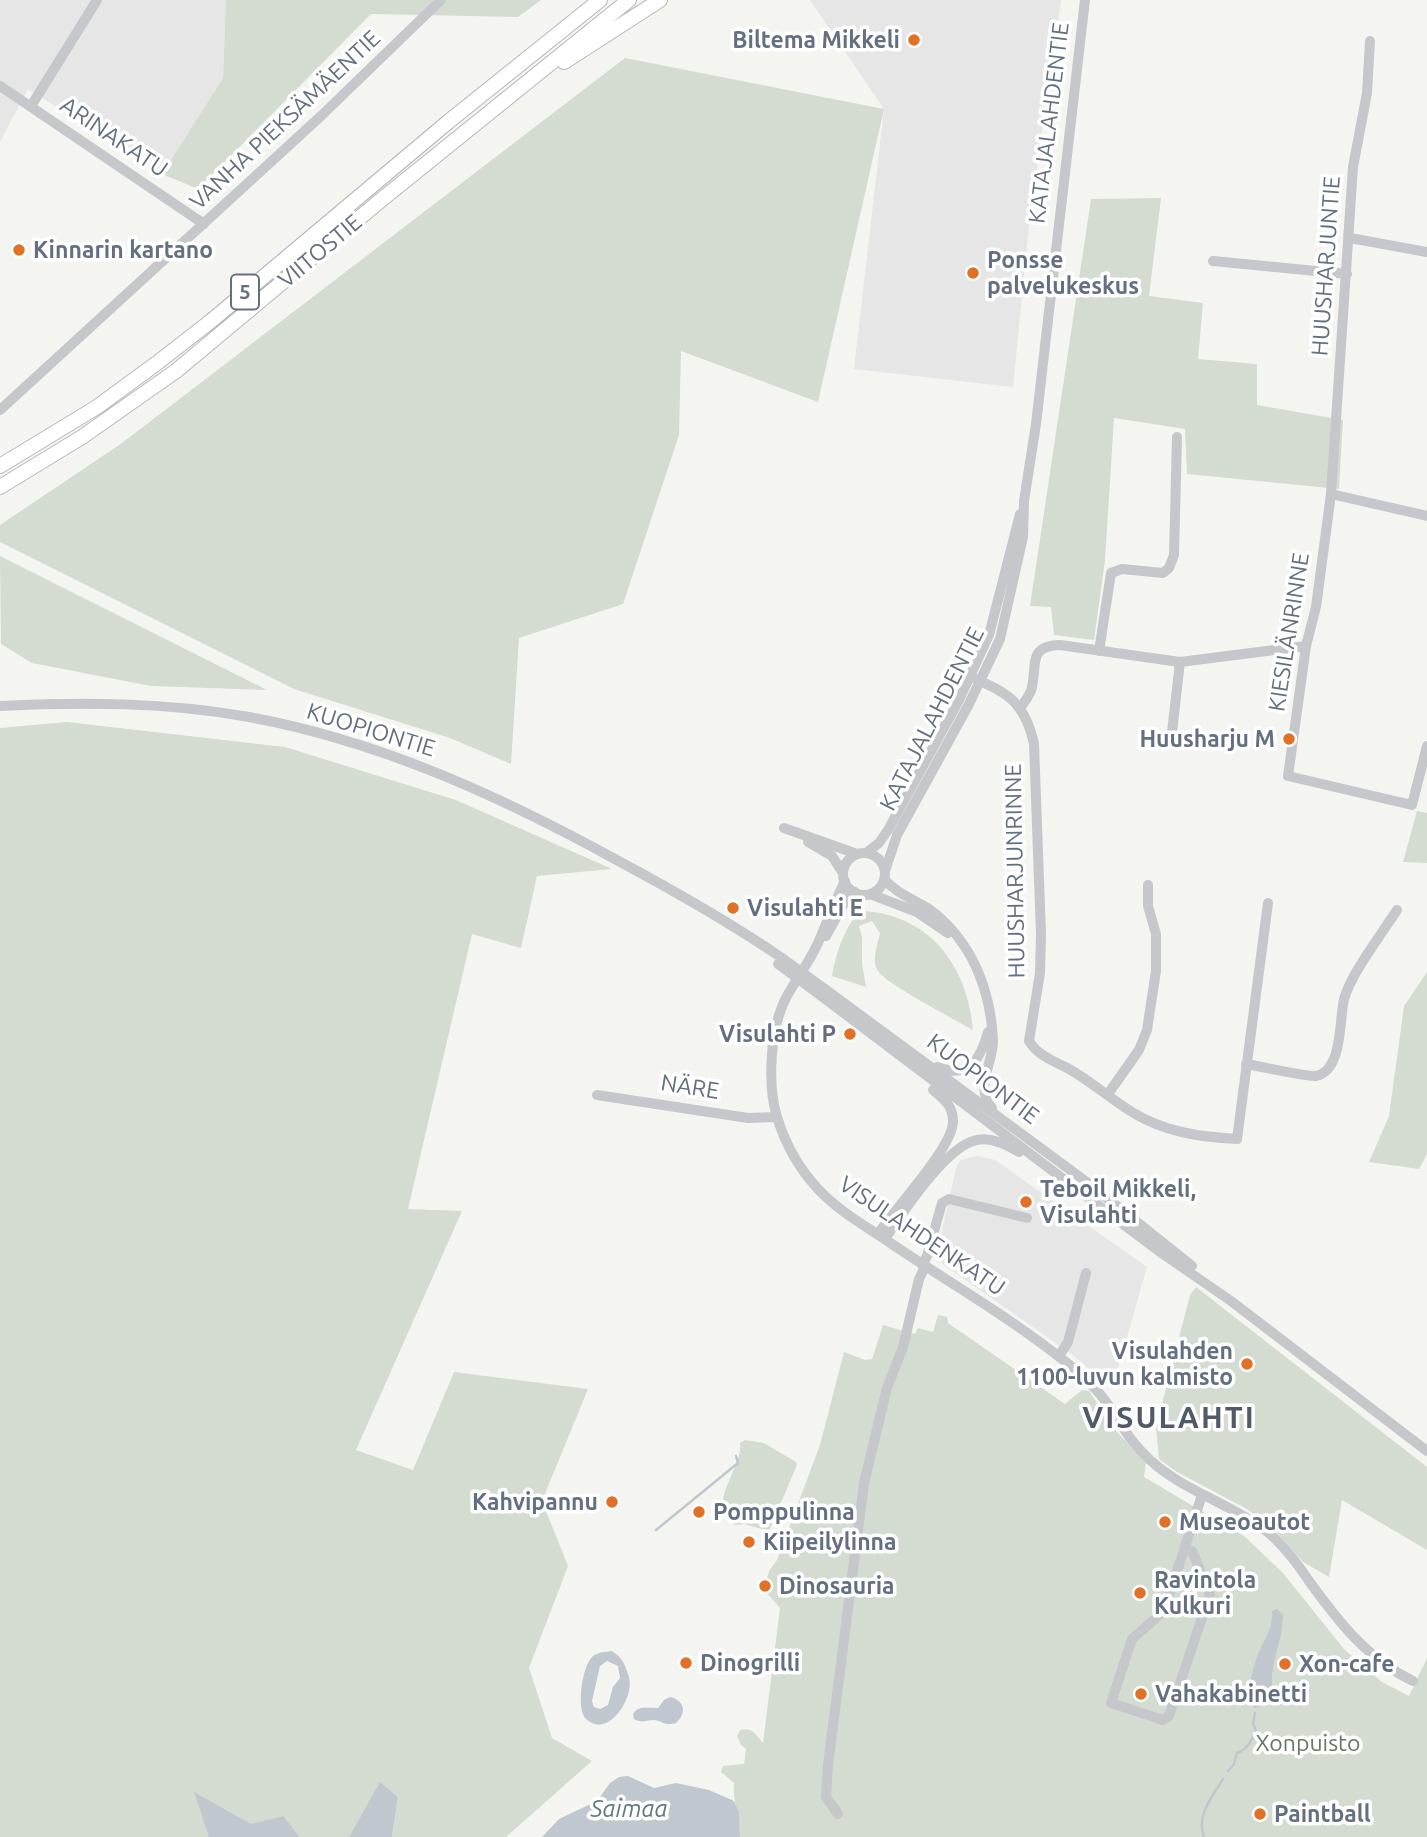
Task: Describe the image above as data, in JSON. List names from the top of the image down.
{
  "streets": {
    "highway": ["VIITOSTIE", "5"],
    "street": [
      "VANHA PIEKSÄMÄENTIE",
      "KATAJALAHDENTIE",
      "ARINAKATU",
      "HUUSHARJUNTIE",
      "KIESILÄNRINNE",
      "KUOPIONTIE",
      "HUUSHARJUNRINNE",
      "NÄRE",
      "VISULAHDENKATU"
    ]
  },
  "crossings": [
    ["VANHA PIEKSÄMÄENTIE", "ARINAKATU"],
    ["KATAJALAHDENTIE", "VISULAHDENKATU"],
    ["HUUSHARJUNTIE", "KIESILÄNRINNE"],
    ["NÄRE", "VISULAHDENKATU"]
  ],
  "districts": ["VISULAHTI"],
  "water": ["Saimaa"],
  "parks": ["Xonpuisto"],
  "places": [
    "Biltema Mikkeli",
    "Kinnarin kartano",
    "Ponsse palvelukeskus",
    "Huusharju M",
    "Visulahti E",
    "Visulahti P",
    "Teboil Mikkeli, Visulahti",
    "Visulahden 1100-luvun kalmisto",
    "Kahvipannu",
    "Pomppulinna",
    "Museoautot",
    "Kiipeilylinna",
    "Dinosauria",
    "Ravintola Kulkuri",
    "Dinogrilli",
    "Xon-cafe",
    "Vahakabinetti",
    "Paintball"
  ]
}
